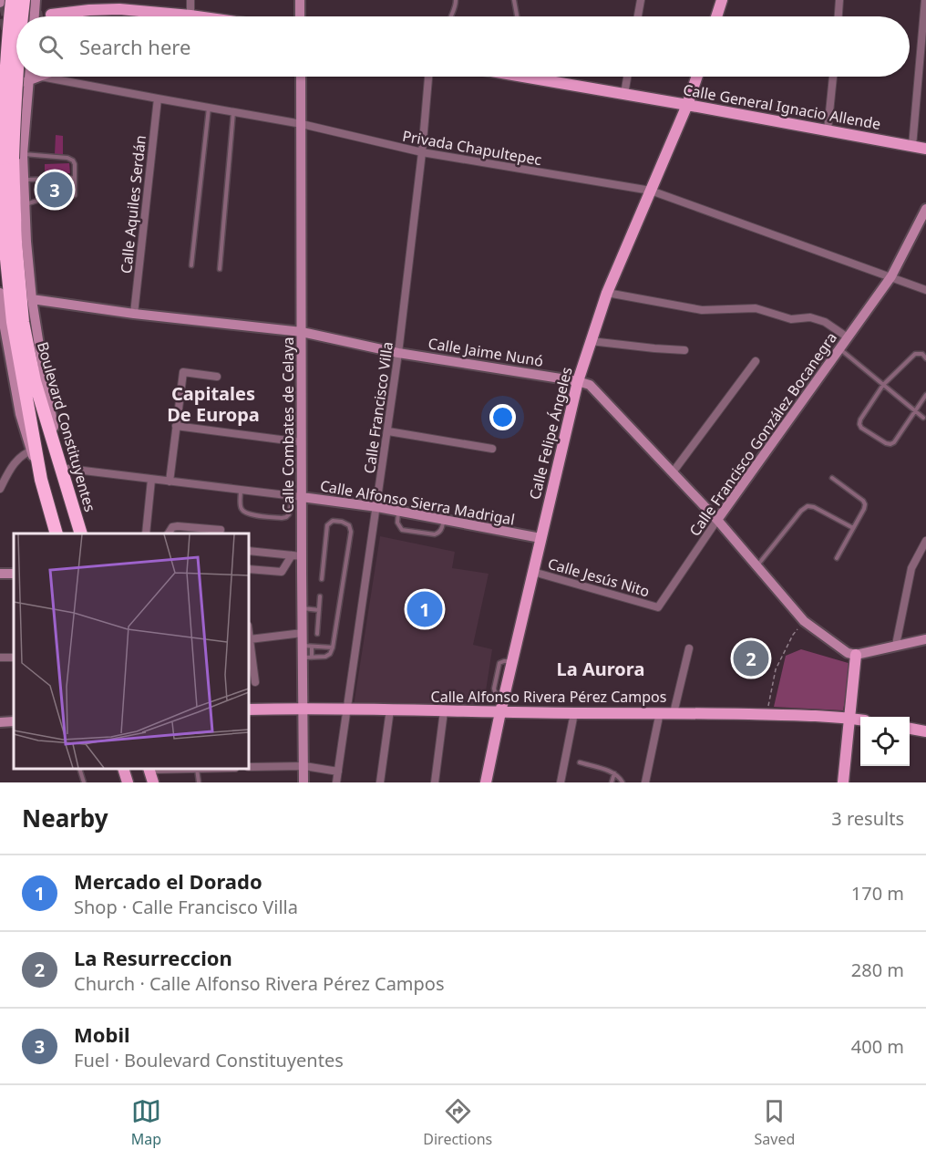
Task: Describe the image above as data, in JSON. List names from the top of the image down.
{
  "streets": {
    "highway": ["Boulevard Constituyentes"],
    "main road": [
      "Calle General Ignacio Allende",
      "Calle Jaime Nunó",
      "Calle Combates de Celaya",
      "Calle Felipe Ángeles",
      "Calle Francisco González Bocanegra",
      "Calle Alfonso Sierra Madrigal",
      "Calle Alfonso Rivera Pérez Campos"
    ],
    "street": [
      "Privada Chapultepec",
      "Calle Aquiles Serdán",
      "Calle Francisco Villa",
      "Calle Jesús Nito"
    ]
  },
  "crossings": [
    ["Calle General Ignacio Allende", "Calle Felipe Ángeles"],
    ["Privada Chapultepec", "Calle Aquiles Serdán"],
    ["Privada Chapultepec", "Calle Francisco Villa"],
    ["Privada Chapultepec", "Calle Combates de Celaya"],
    ["Privada Chapultepec", "Calle Felipe Ángeles"],
    ["Privada Chapultepec", "Calle Francisco González Bocanegra"],
    ["Calle Aquiles Serdán", "Calle Jaime Nunó"],
    ["Calle Jaime Nunó", "Calle Francisco Villa"],
    ["Calle Jaime Nunó", "Calle Combates de Celaya"],
    ["Calle Jaime Nunó", "Calle Felipe Ángeles"],
    ["Calle Jaime Nunó", "Calle Francisco González Bocanegra"],
    ["Calle Francisco Villa", "Calle Alfonso Sierra Madrigal"],
    ["Calle Francisco Villa", "Calle Alfonso Rivera Pérez Campos"],
    ["Calle Combates de Celaya", "Calle Alfonso Sierra Madrigal"],
    ["Calle Combates de Celaya", "Calle Alfonso Rivera Pérez Campos"],
    ["Boulevard Constituyentes", "Calle Alfonso Sierra Madrigal"],
    ["Calle Felipe Ángeles", "Calle Alfonso Sierra Madrigal"],
    ["Calle Felipe Ángeles", "Calle Jesús Nito"],
    ["Calle Felipe Ángeles", "Calle Alfonso Rivera Pérez Campos"],
    ["Calle Francisco González Bocanegra", "Calle Jesús Nito"]
  ],
  "districts": ["Capitales De Europa", "La Aurora"],
  "page": {
    "search": "Search here",
    "pins": ["3", "1", "2"],
    "heading": ["Nearby", "3 results"],
    "list": [
      {
        "mark": "1",
        "name": "Mercado el Dorado",
        "note": "Shop · Calle Francisco Villa",
        "value": "170 m"
      },
      {
        "mark": "2",
        "name": "La Resurreccion",
        "note": "Church · Calle Alfonso Rivera Pérez Campos",
        "value": "280 m"
      },
      {
        "mark": "3",
        "name": "Mobil",
        "note": "Fuel · Boulevard Constituyentes",
        "value": "400 m"
      }
    ],
    "nav": ["Map", "Directions", "Saved"]
  }
}
